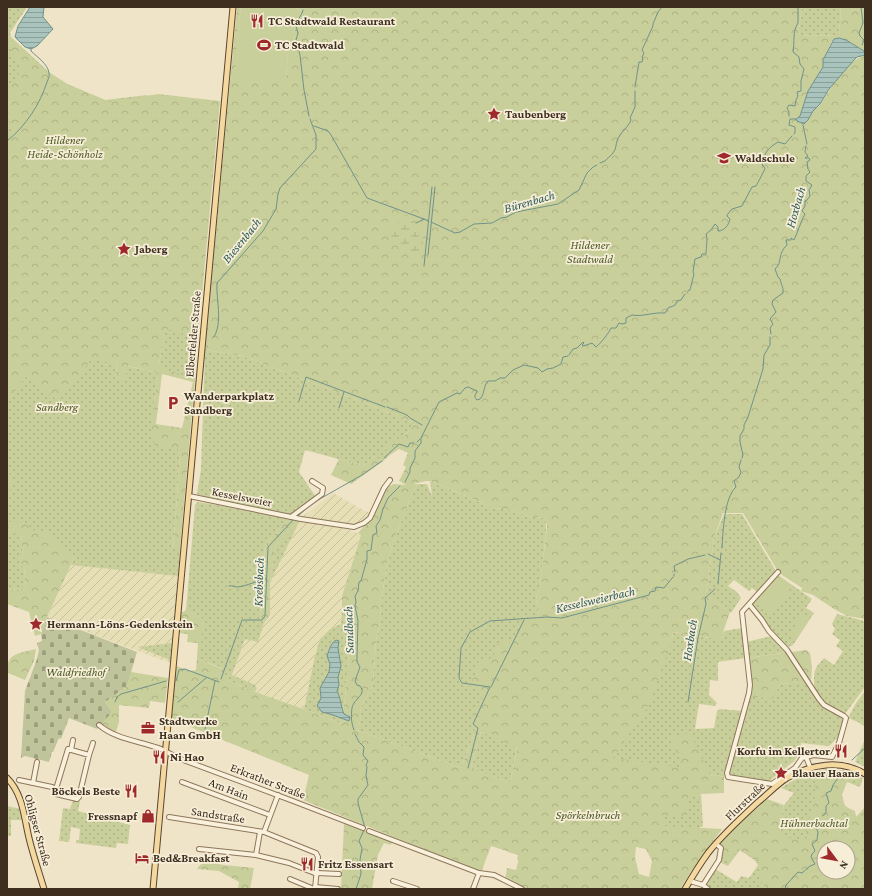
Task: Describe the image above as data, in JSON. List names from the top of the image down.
{
  "streets": {
    "main road": ["Elberfelder Straße", "Flurstraße", "Ohligser Straße"],
    "street": [
      "Kesselsweier",
      "Erkrather Straße",
      "Am Hain",
      "Sandstraße"
    ]
  },
  "crossings": [
    ["Elberfelder Straße", "Kesselsweier"],
    ["Elberfelder Straße", "Erkrather Straße"]
  ],
  "water": [
    "Bürenbach",
    "Hoxbach",
    "Biesenbach",
    "Krebsbach",
    "Kesselsweierbach",
    "Sandbach"
  ],
  "parks": [
    "Hildener Heide-Schönholz",
    "Hildener Stadtwald",
    "Sandberg",
    "Waldfriedhof",
    "Spörkelnbruch",
    "Hühnerbachtal"
  ],
  "places": {
    "restaurant": [
      "TC Stadtwald Restaurant",
      "Korfu im Kellertor",
      "Ni Hao",
      "Böckels Beste",
      "Fritz Essensart"
    ],
    "sports": ["TC Stadtwald"],
    "place": [
      "Taubenberg",
      "Jaberg",
      "Hermann-Löns-Gedenkstein",
      "Blauer Haans"
    ],
    "school or university": ["Waldschule"],
    "parking": ["Wanderparkplatz Sandberg"],
    "office": ["Stadtwerke Haan GmbH"],
    "shop": ["Fressnapf"],
    "hotel": ["Bed&Breakfast"]
  },
  "north": "bottom right"
}
